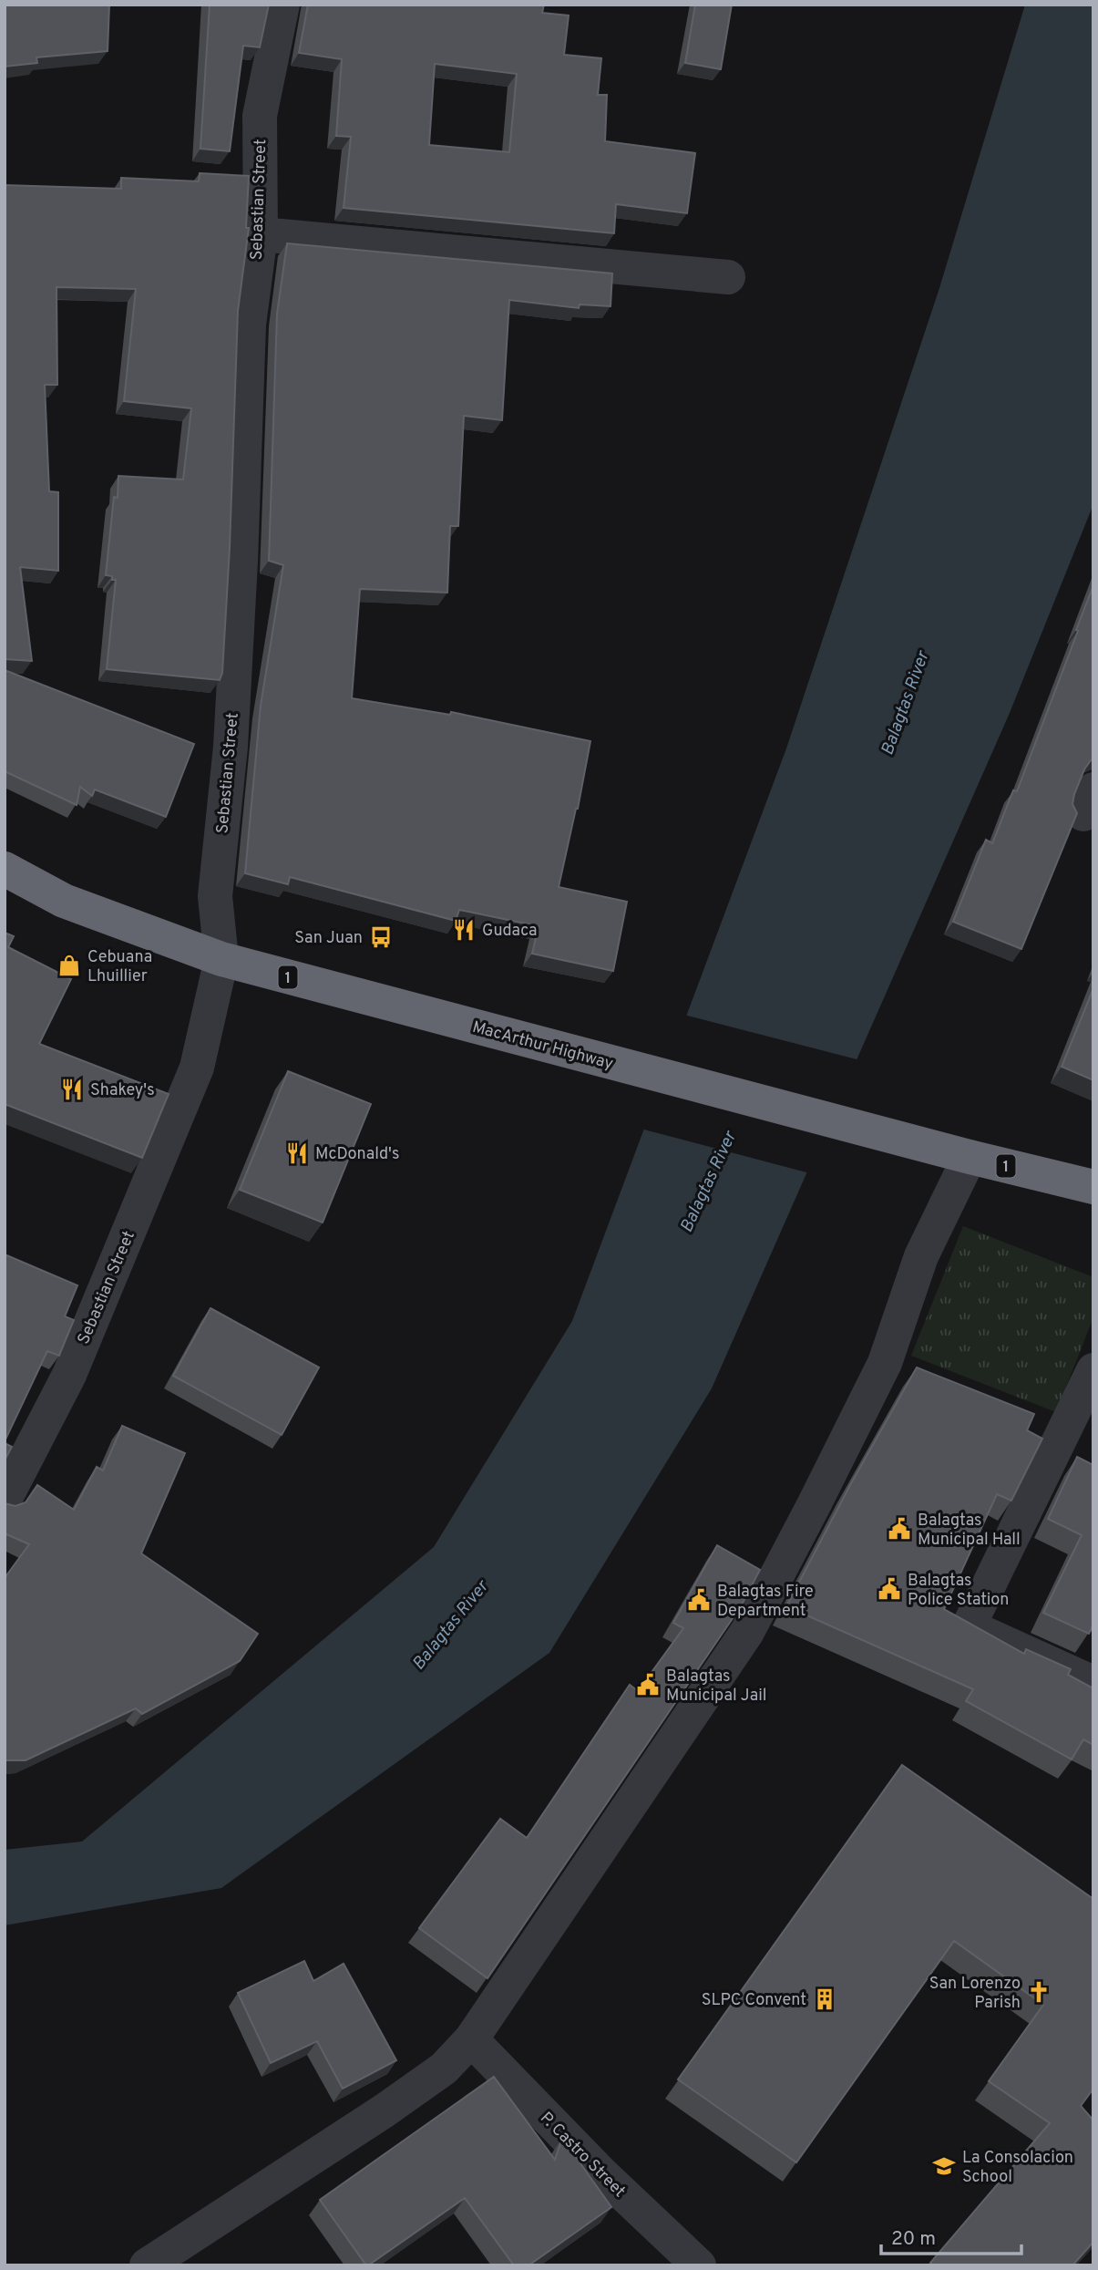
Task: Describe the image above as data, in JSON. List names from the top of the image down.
{
  "streets": {
    "highway": ["1", "MacArthur Highway"],
    "street": ["Sebastian Street", "P. Castro Street"]
  },
  "crossings": [
    ["Sebastian Street", "MacArthur Highway"]
  ],
  "water": ["Balagtas River"],
  "places": {
    "restaurant": ["Gudaca", "Shakey's", "McDonald's"],
    "bus stop": ["San Juan"],
    "shop": ["Cebuana Lhuillier"],
    "public building": [
      "Balagtas Municipal Hall",
      "Balagtas Police Station",
      "Balagtas Fire Department",
      "Balagtas Municipal Jail"
    ],
    "church": ["San Lorenzo Parish"],
    "building": ["SLPC Convent"],
    "school or university": ["La Consolacion School"]
  },
  "scale_bar": "20 m"
}
